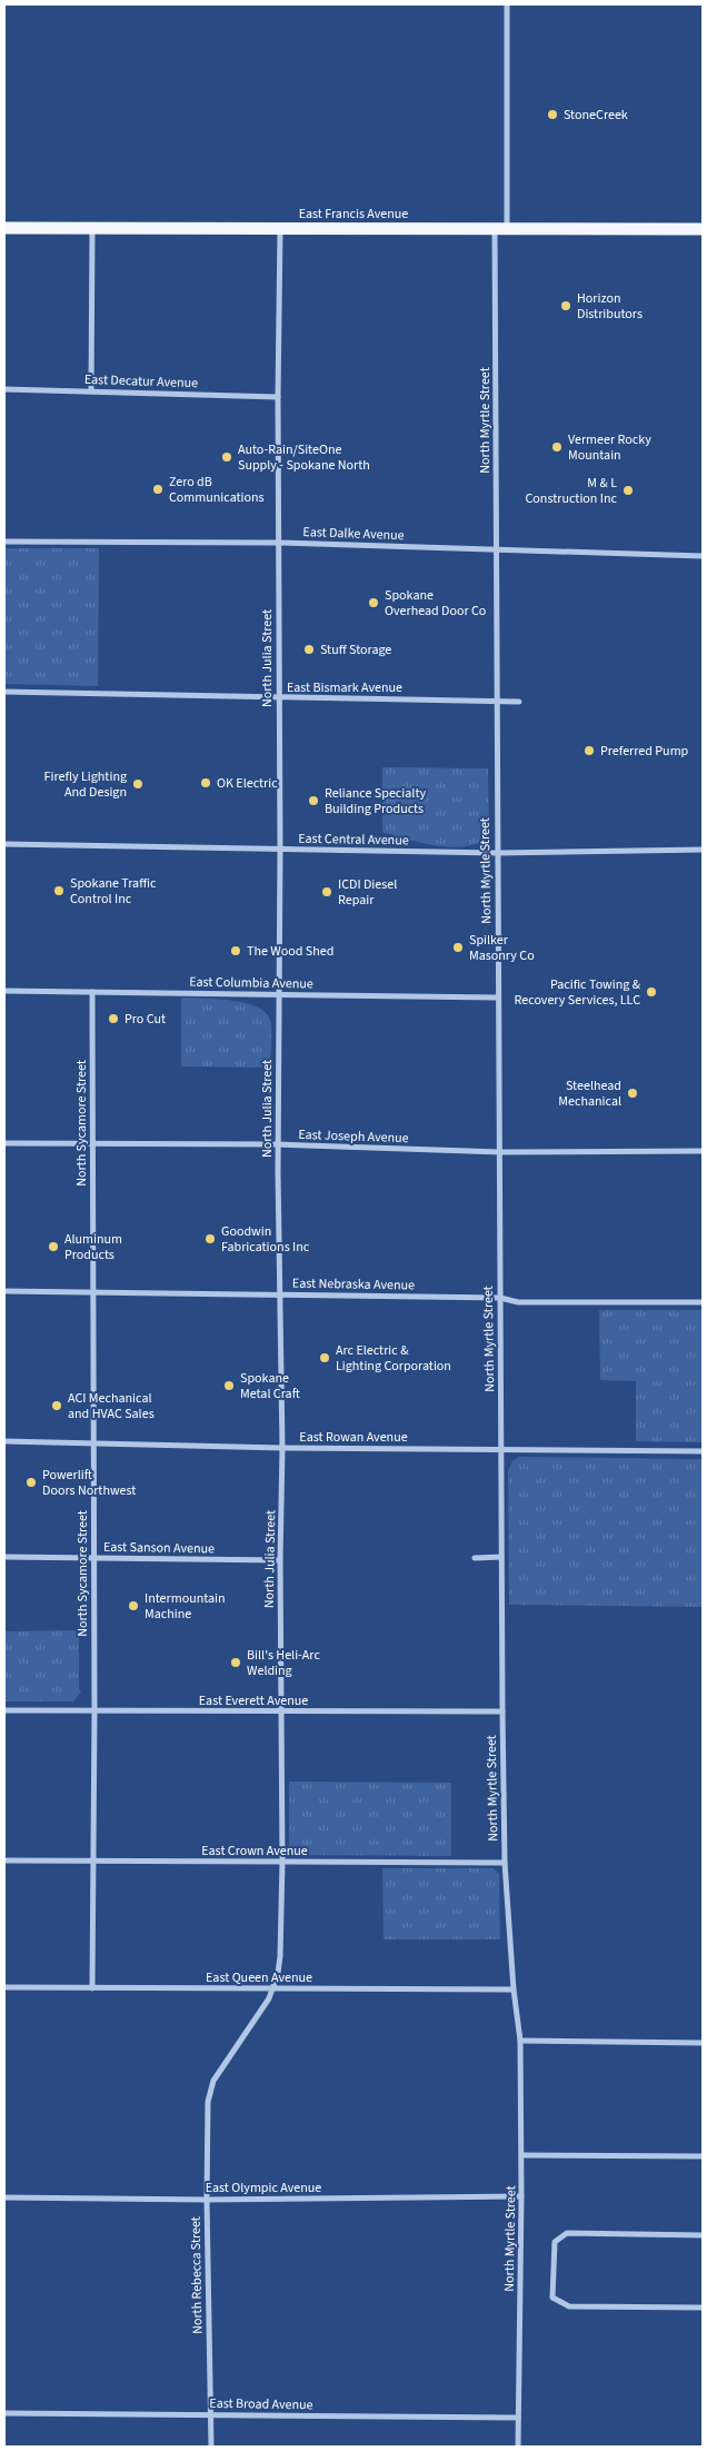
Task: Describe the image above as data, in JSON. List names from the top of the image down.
{
  "streets": {
    "main road": ["East Francis Avenue"],
    "street": [
      "East Decatur Avenue",
      "North Myrtle Street",
      "East Dalke Avenue",
      "North Julia Street",
      "East Bismark Avenue",
      "East Central Avenue",
      "East Columbia Avenue",
      "North Sycamore Street",
      "East Joseph Avenue",
      "East Nebraska Avenue",
      "East Rowan Avenue",
      "East Sanson Avenue",
      "East Everett Avenue",
      "East Crown Avenue",
      "East Queen Avenue",
      "East Olympic Avenue",
      "North Rebecca Street",
      "East Broad Avenue"
    ]
  },
  "crossings": [
    ["East Francis Avenue", "North Myrtle Street"],
    ["East Francis Avenue", "North Julia Street"],
    ["East Decatur Avenue", "North Julia Street"],
    ["North Myrtle Street", "East Dalke Avenue"],
    ["North Myrtle Street", "East Bismark Avenue"],
    ["North Myrtle Street", "East Central Avenue"],
    ["North Myrtle Street", "East Columbia Avenue"],
    ["North Myrtle Street", "East Joseph Avenue"],
    ["North Myrtle Street", "East Nebraska Avenue"],
    ["North Myrtle Street", "East Rowan Avenue"],
    ["North Myrtle Street", "East Everett Avenue"],
    ["North Myrtle Street", "East Crown Avenue"],
    ["North Myrtle Street", "East Queen Avenue"],
    ["North Myrtle Street", "East Olympic Avenue"],
    ["North Myrtle Street", "East Broad Avenue"],
    ["East Dalke Avenue", "North Julia Street"],
    ["North Julia Street", "East Bismark Avenue"],
    ["North Julia Street", "East Central Avenue"],
    ["North Julia Street", "East Columbia Avenue"],
    ["North Julia Street", "East Joseph Avenue"],
    ["North Julia Street", "East Nebraska Avenue"],
    ["North Julia Street", "East Rowan Avenue"],
    ["North Julia Street", "East Sanson Avenue"],
    ["North Julia Street", "East Everett Avenue"],
    ["North Julia Street", "East Crown Avenue"],
    ["North Julia Street", "East Queen Avenue"],
    ["North Julia Street", "North Rebecca Street"],
    ["East Columbia Avenue", "North Sycamore Street"],
    ["North Sycamore Street", "East Joseph Avenue"],
    ["North Sycamore Street", "East Nebraska Avenue"],
    ["North Sycamore Street", "East Rowan Avenue"],
    ["North Sycamore Street", "East Sanson Avenue"],
    ["North Sycamore Street", "East Everett Avenue"],
    ["North Sycamore Street", "East Crown Avenue"],
    ["North Sycamore Street", "East Queen Avenue"],
    ["East Queen Avenue", "North Rebecca Street"],
    ["East Olympic Avenue", "North Rebecca Street"],
    ["North Rebecca Street", "East Broad Avenue"]
  ],
  "places": [
    "StoneCreek",
    "Horizon Distributors",
    "Vermeer Rocky Mountain",
    "Auto-Rain/SiteOne Supply - Spokane North",
    "Zero dB Communications",
    "M & L Construction Inc",
    "Spokane Overhead Door Co",
    "Stuff Storage",
    "Preferred Pump",
    "OK Electric",
    "Firefly Lighting And Design",
    "Reliance Specialty Building Products",
    "Spokane Traffic Control Inc",
    "ICDI Diesel Repair",
    "Spilker Masonry Co",
    "The Wood Shed",
    "Pacific Towing & Recovery Services, LLC",
    "Pro Cut",
    "Steelhead Mechanical",
    "Goodwin Fabrications Inc",
    "Aluminum Products",
    "Arc Electric & Lighting Corporation",
    "Spokane Metal Craft",
    "ACI Mechanical and HVAC Sales",
    "Powerlift Doors Northwest",
    "Intermountain Machine",
    "Bill's Heli-Arc Welding"
  ]
}
